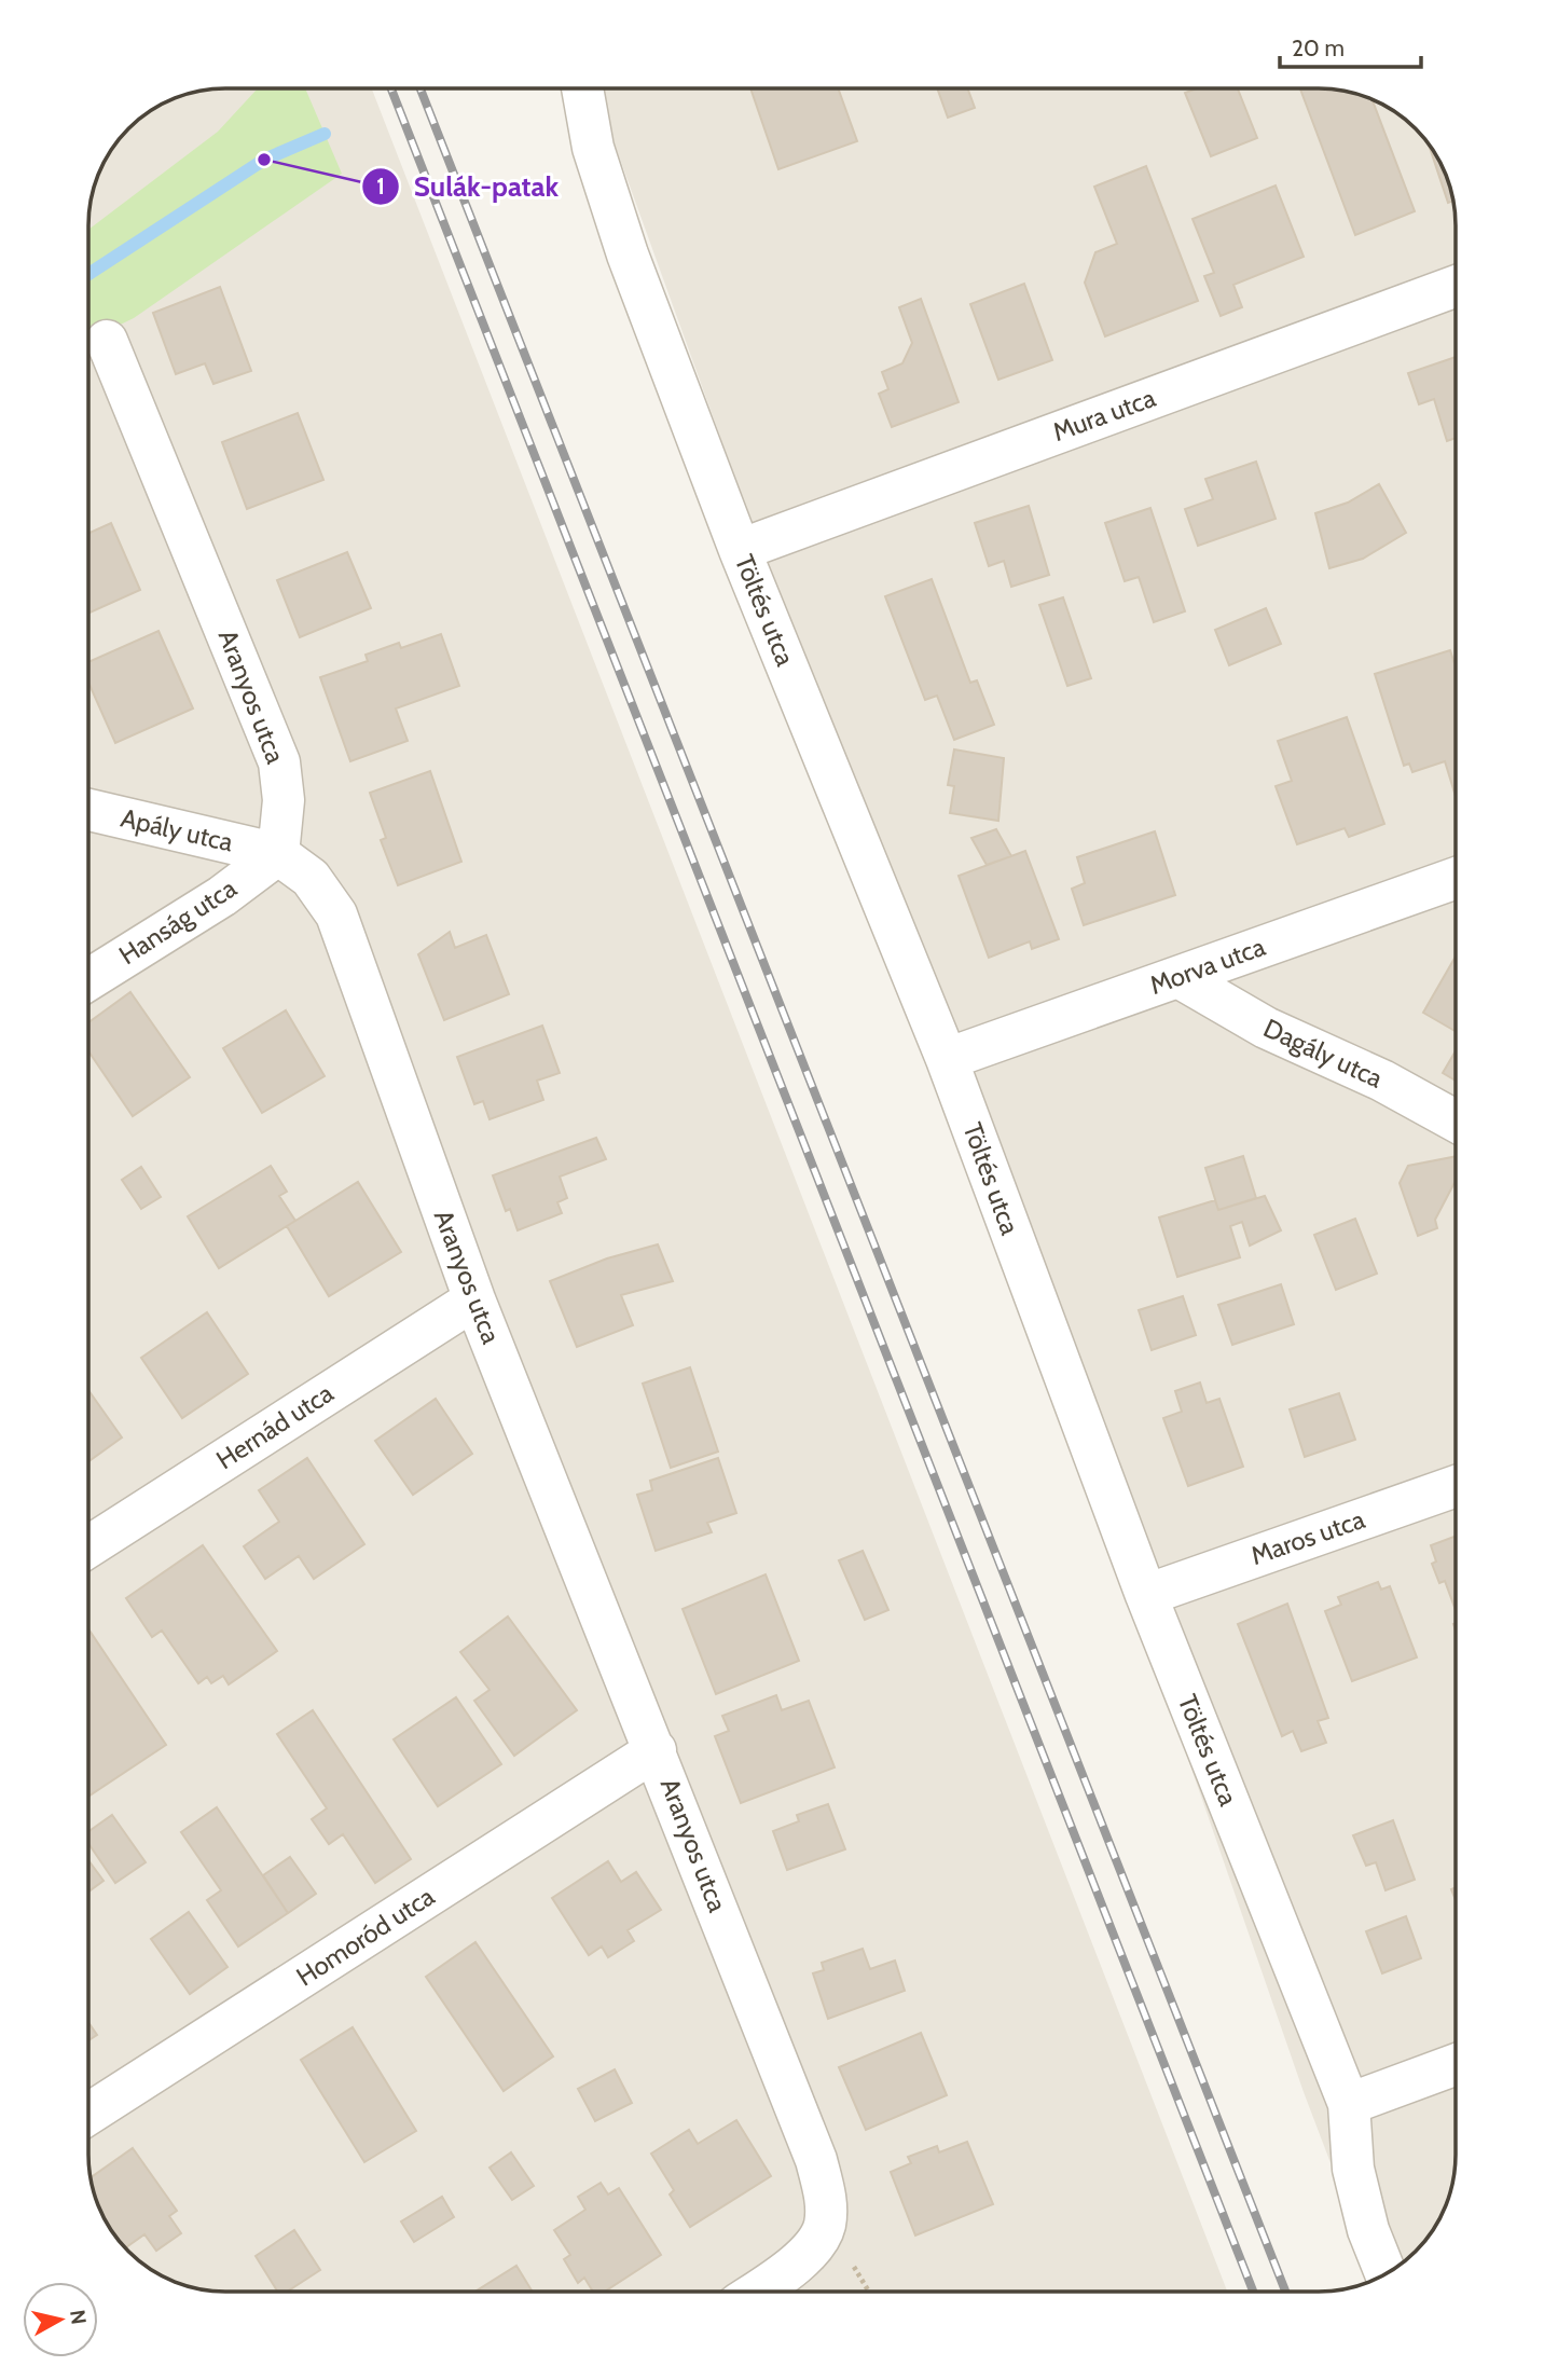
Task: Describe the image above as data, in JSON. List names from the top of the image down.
{
  "streets": {
    "street": [
      "Mura utca",
      "Töltés utca",
      "Aranyos utca",
      "Apály utca",
      "Hanság utca",
      "Morva utca",
      "Dagály utca",
      "Hernád utca",
      "Maros utca",
      "Homoród utca"
    ]
  },
  "crossings": [
    ["Mura utca", "Töltés utca"],
    ["Töltés utca", "Morva utca"],
    ["Töltés utca", "Maros utca"],
    ["Aranyos utca", "Apály utca"],
    ["Aranyos utca", "Hanság utca"],
    ["Aranyos utca", "Hernád utca"],
    ["Aranyos utca", "Homoród utca"],
    ["Apály utca", "Hanság utca"],
    ["Morva utca", "Dagály utca"]
  ],
  "places": ["Sulák-patak"],
  "scale_bar": "20 m",
  "north": "right"
}
